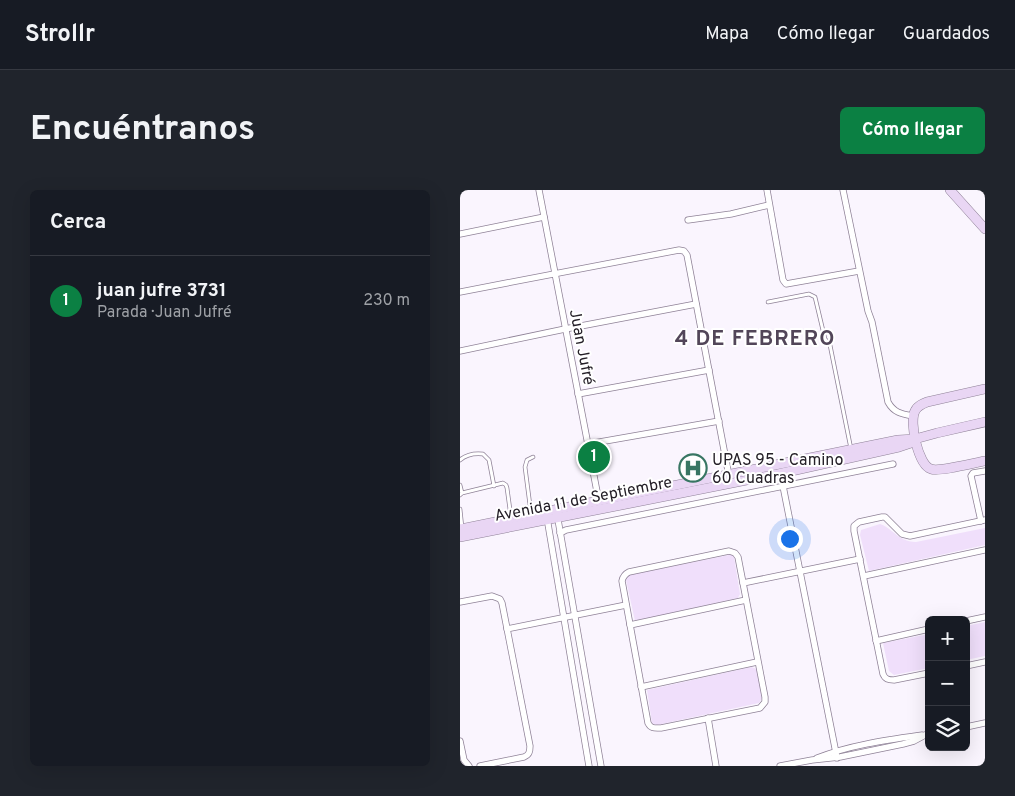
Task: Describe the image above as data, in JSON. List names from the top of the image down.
{
  "streets": {
    "main road": ["Avenida 11 de Septiembre"],
    "street": ["Juan Jufré"]
  },
  "crossings": [
    ["Juan Jufré", "Avenida 11 de Septiembre"]
  ],
  "districts": ["4 DE FEBRERO"],
  "places": {
    "hospital": ["UPAS 95 - Camino 60 Cuadras"]
  },
  "page": {
    "header": "Strollr",
    "nav": ["Mapa", "Cómo llegar", "Guardados"],
    "buttons": "Cómo llegar",
    "title": "Encuéntranos",
    "heading": "Cerca",
    "list": [
      {
        "mark": "1",
        "name": "juan jufre 3731",
        "note": "Parada · Juan Jufré",
        "value": "230 m"
      }
    ],
    "pins": "1",
    "map_buttons": ["+", "−"]
  }
}
